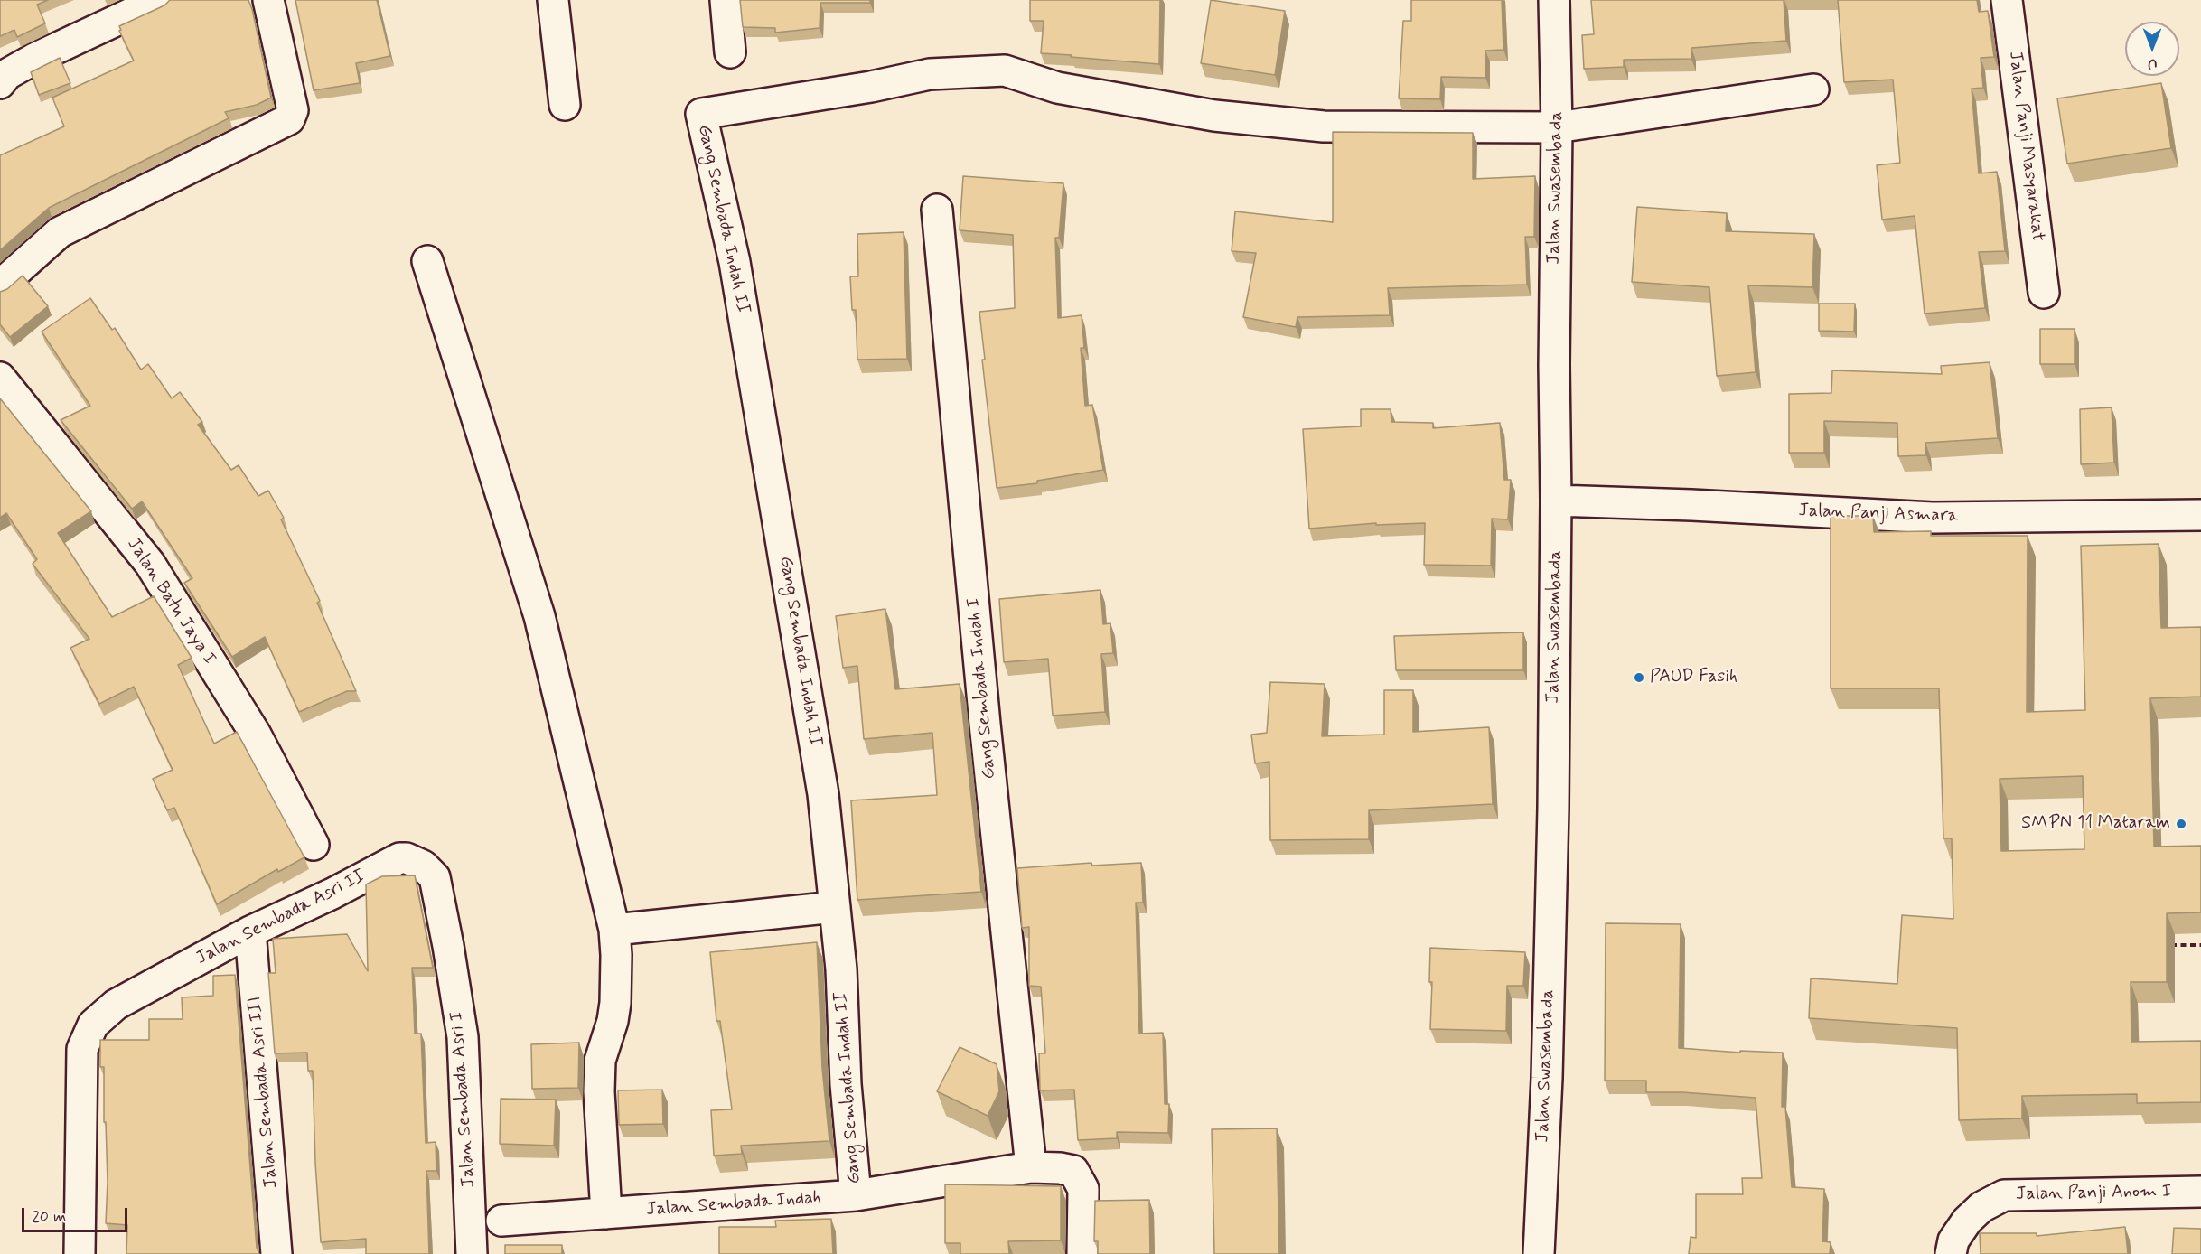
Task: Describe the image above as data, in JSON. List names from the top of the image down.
{
  "streets": {
    "street": [
      "Jalan Panji Masyarakat",
      "Jalan Swasembada",
      "Gang Sembada Indah II",
      "Jalan Panji Asmara",
      "Jalan Batu Jaya I",
      "Gang Sembada Indah I",
      "Jalan Sembada Asri II",
      "Jalan Sembada Asri III",
      "Jalan Sembada Asri I",
      "Jalan Panji Anom I",
      "Jalan Sembada Indah"
    ]
  },
  "crossings": [
    ["Jalan Swasembada", "Gang Sembada Indah II"],
    ["Jalan Swasembada", "Jalan Panji Asmara"],
    ["Gang Sembada Indah II", "Jalan Sembada Indah"],
    ["Gang Sembada Indah I", "Jalan Sembada Indah"],
    ["Jalan Sembada Asri II", "Jalan Sembada Asri III"],
    ["Jalan Sembada Asri II", "Jalan Sembada Asri I"]
  ],
  "places": ["PAUD Fasih", "SMPN 11 Mataram"],
  "scale_bar": "20 m",
  "north": "bottom"
}
